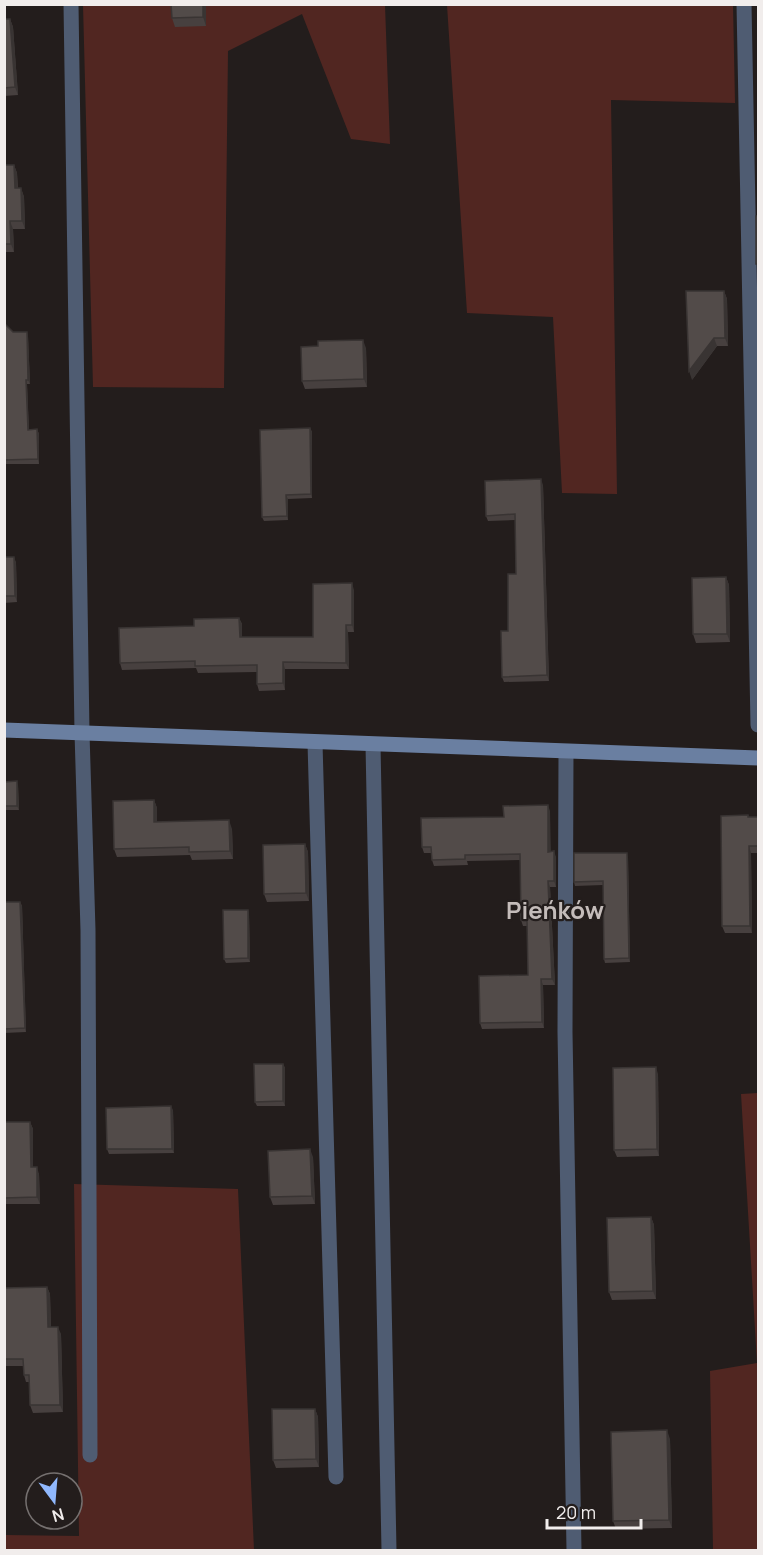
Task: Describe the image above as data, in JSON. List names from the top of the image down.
{
  "districts": ["Pieńków"],
  "scale_bar": "20 m",
  "north": "bottom"
}
